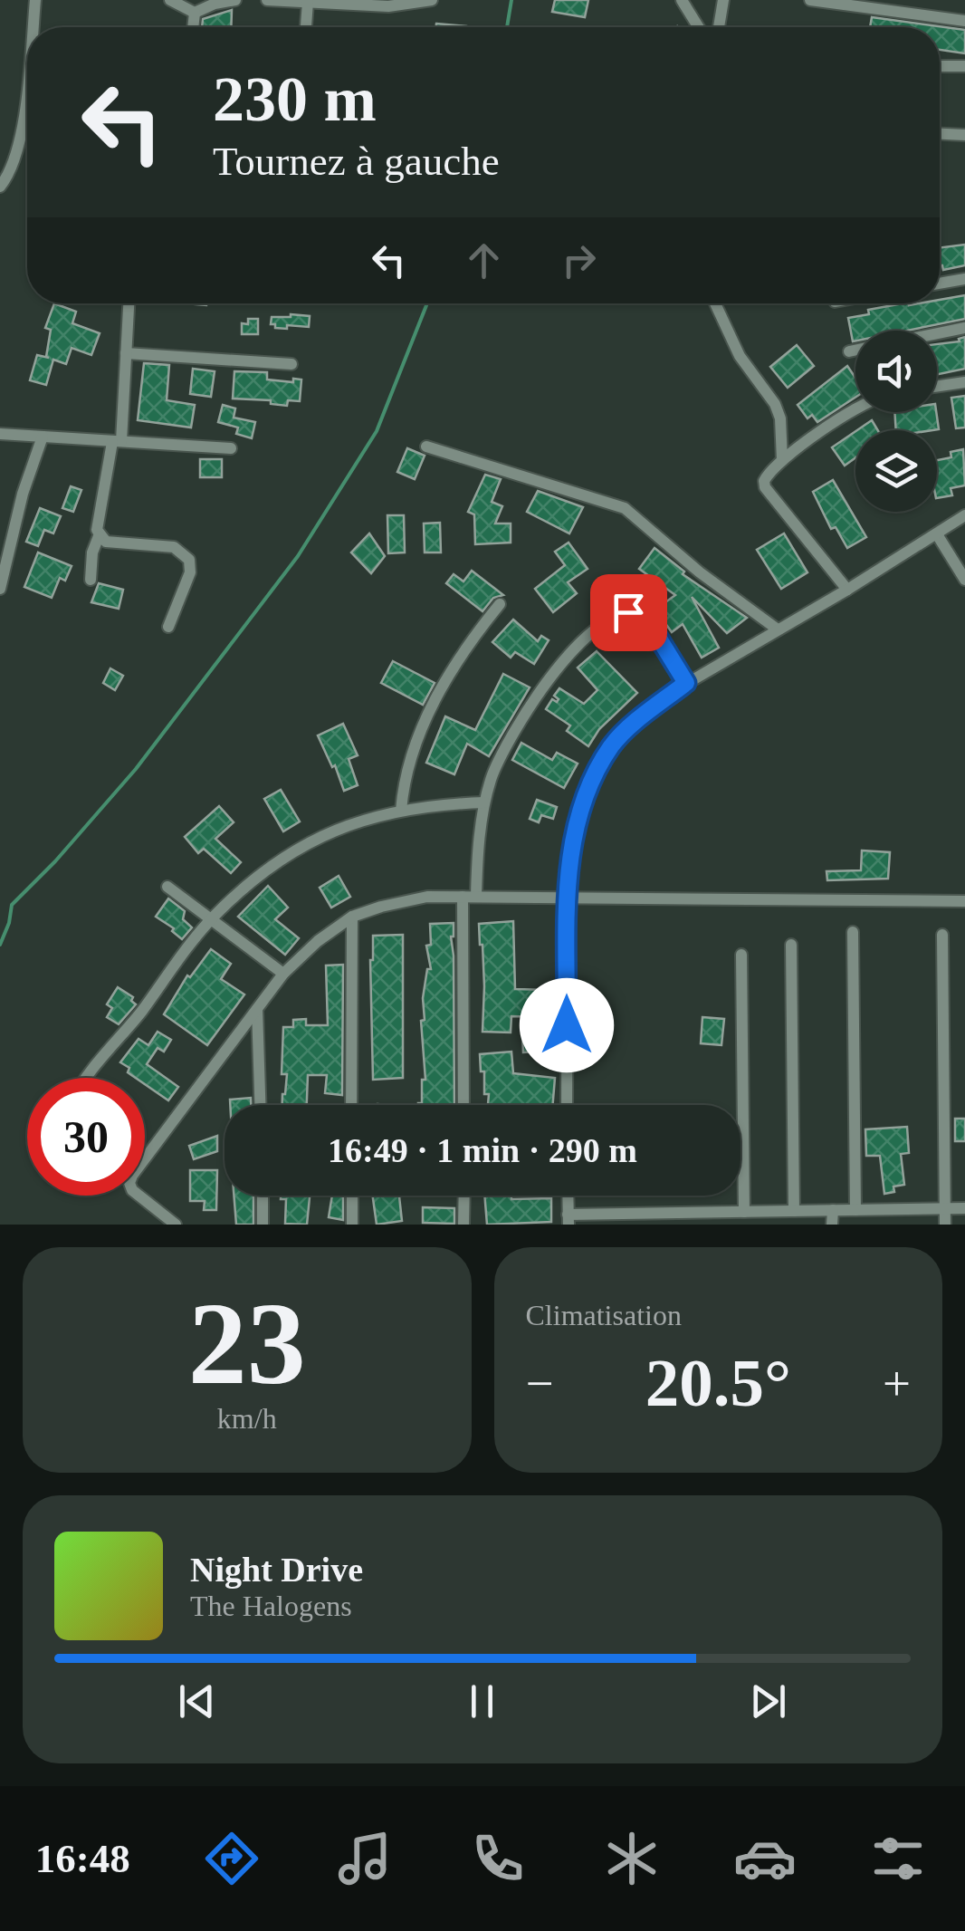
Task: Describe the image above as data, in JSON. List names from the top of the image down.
{
  "page": {
    "turn": ["230 m", "Tournez à gauche"],
    "limit": "30",
    "trip": "16:49 · 1 min · 290 m",
    "tile": [
      ["23", "km/h"],
      "Climatisation"
    ],
    "heat": ["−", "20.5°", "+"],
    "song": ["Night Drive", "The Halogens"],
    "tabs": "16:48"
  }
}
